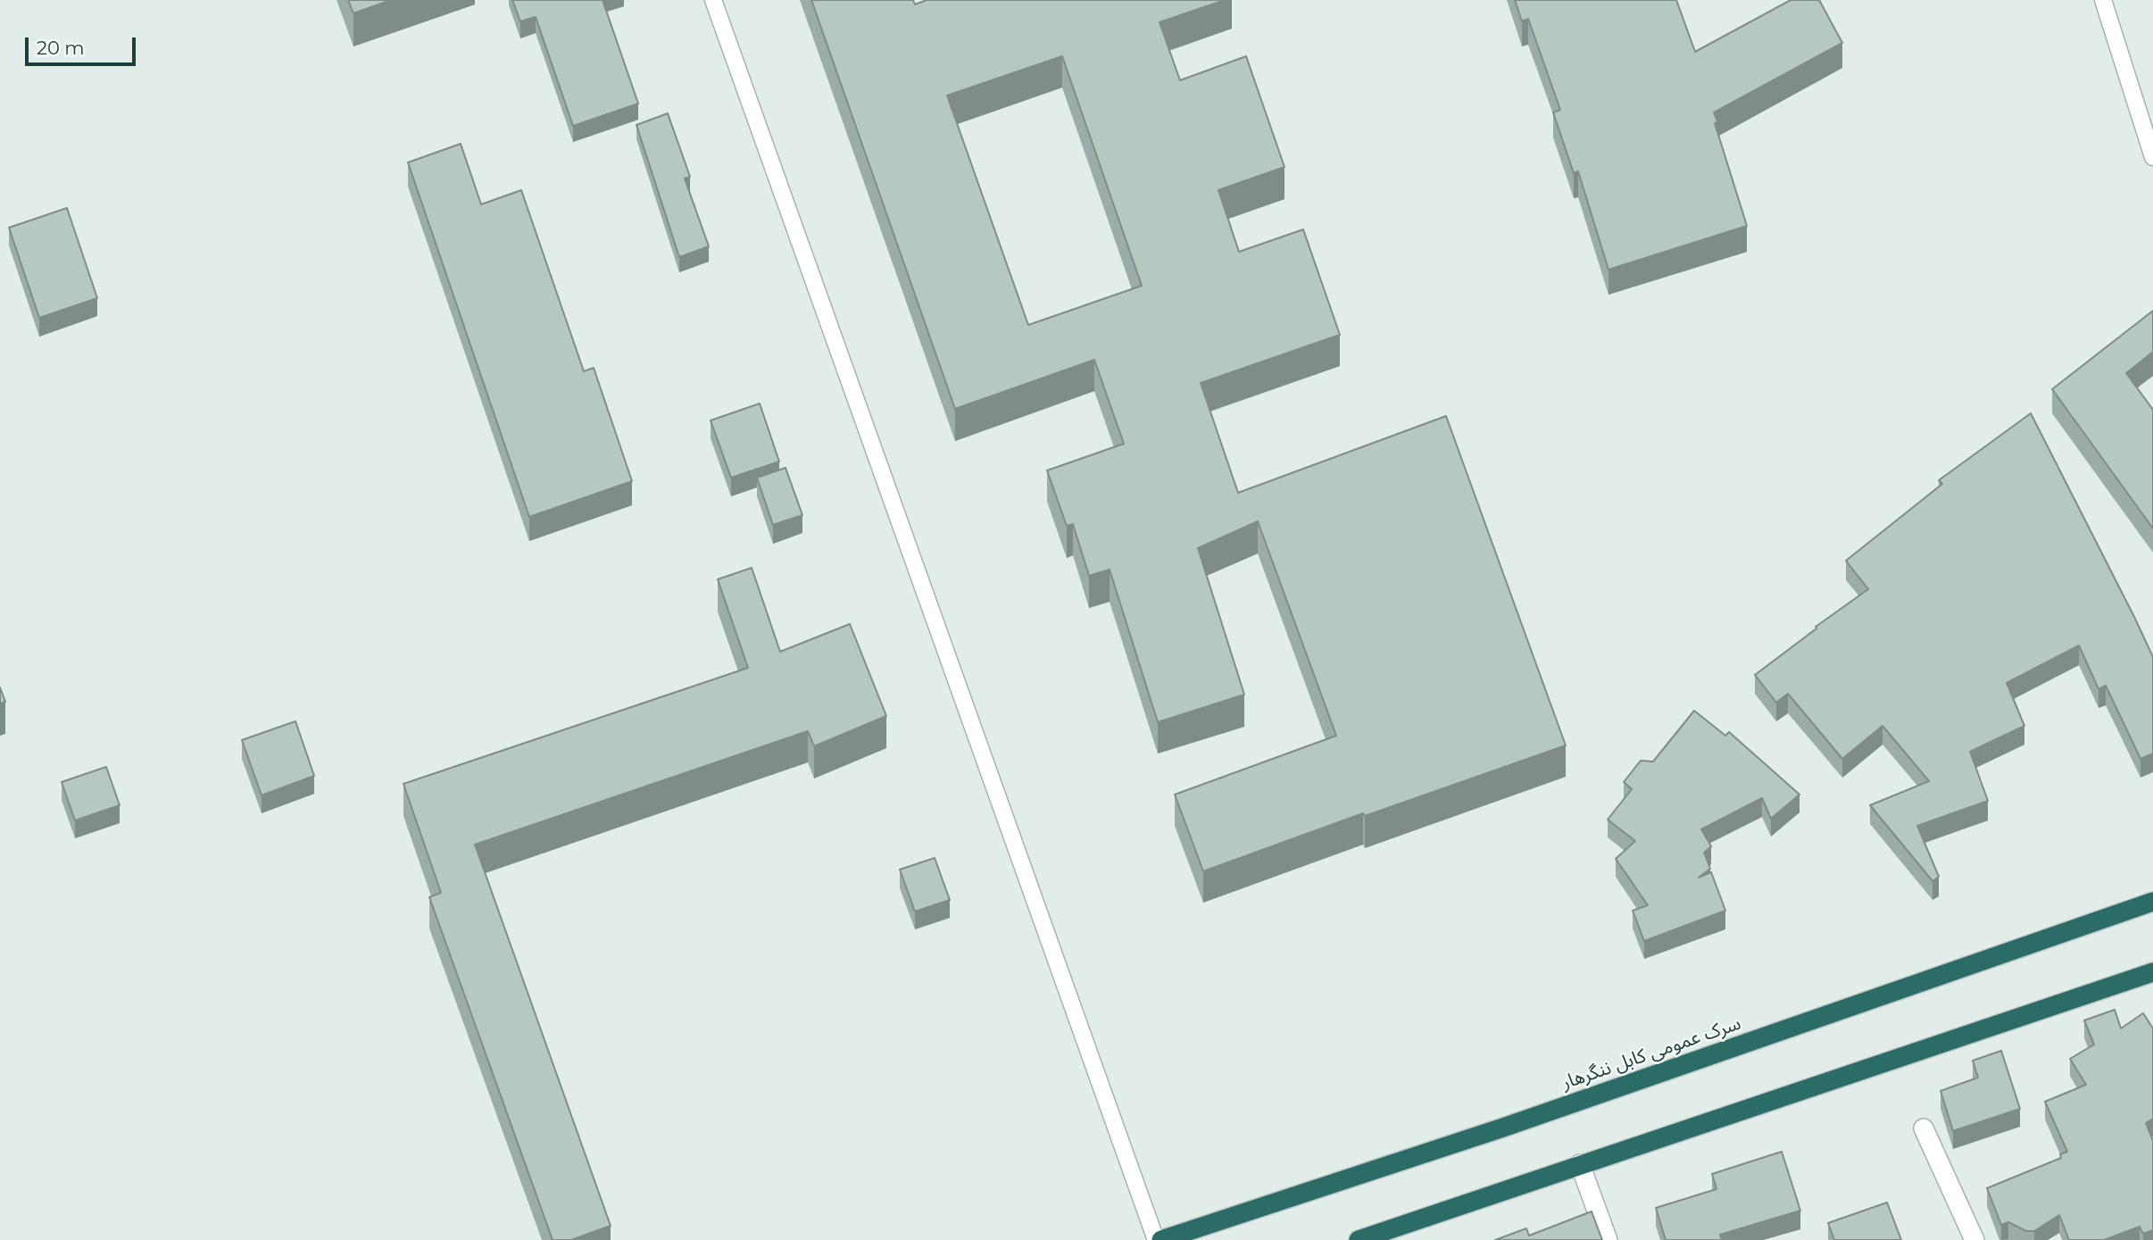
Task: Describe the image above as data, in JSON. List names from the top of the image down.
{
  "streets": {
    "highway": ["سرک عمومی کابل ننگرهار"]
  },
  "scale_bar": "20 m"
}
